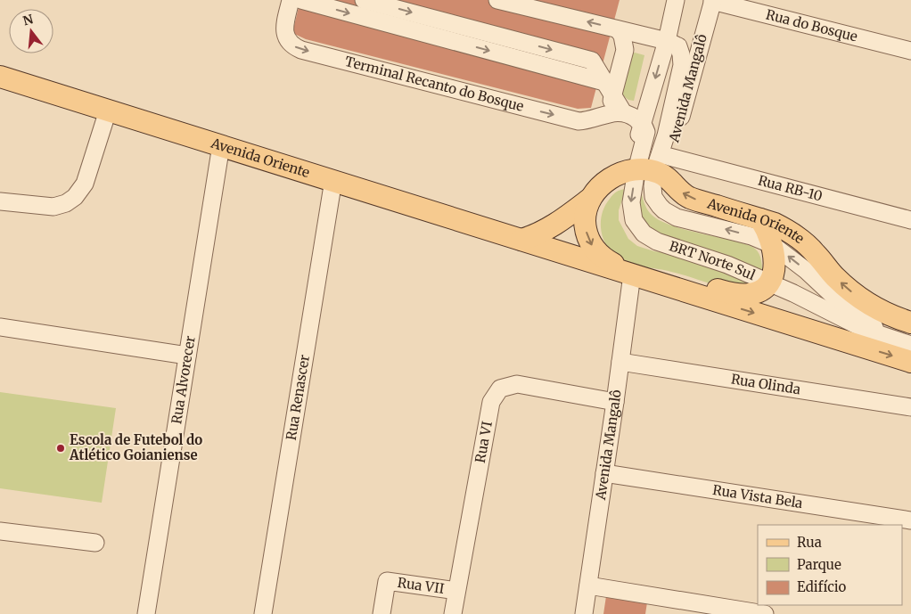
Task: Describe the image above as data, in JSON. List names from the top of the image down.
{
  "streets": {
    "main road": ["Avenida Oriente"],
    "street": [
      "Rua do Bosque",
      "Terminal Recanto do Bosque",
      "Avenida Mangalô",
      "Rua RB-10",
      "BRT Norte Sul",
      "Rua Alvorecer",
      "Rua Olinda",
      "Rua Renascer",
      "Rua VI",
      "Rua Vista Bela",
      "Rua VII"
    ]
  },
  "crossings": [
    ["Rua do Bosque", "Avenida Mangalô"],
    ["Avenida Mangalô", "Avenida Oriente"],
    ["Avenida Mangalô", "Rua RB-10"],
    ["Avenida Mangalô", "BRT Norte Sul"],
    ["Avenida Mangalô", "Rua Olinda"],
    ["Avenida Mangalô", "Rua VI"],
    ["Avenida Mangalô", "Rua Vista Bela"],
    ["Avenida Oriente", "Rua RB-10"],
    ["Avenida Oriente", "BRT Norte Sul"],
    ["Avenida Oriente", "Rua Alvorecer"],
    ["Avenida Oriente", "Rua Renascer"],
    ["Rua RB-10", "BRT Norte Sul"],
    ["Rua VI", "Rua VII"]
  ],
  "places": ["Escola de Futebol do Atlético Goianiense"],
  "legend": ["Rua", "Parque", "Edifício"],
  "north": "top"
}
